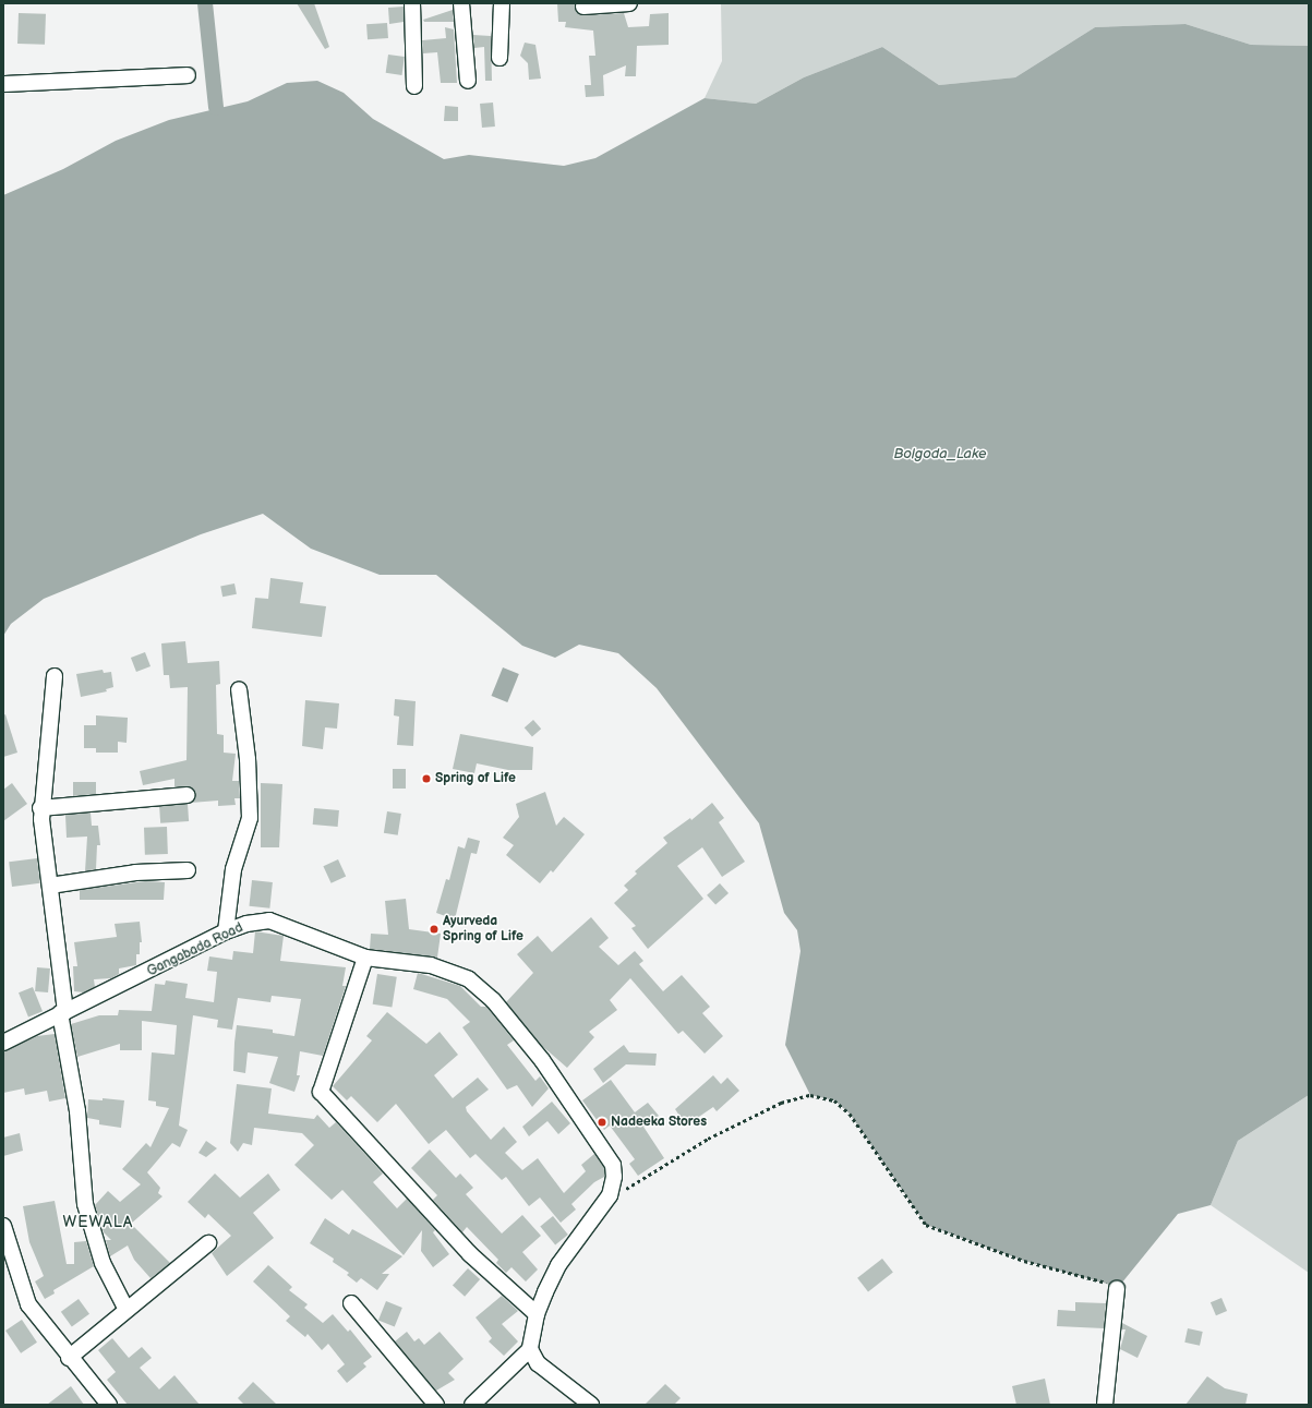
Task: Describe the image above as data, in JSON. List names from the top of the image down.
{
  "streets": {
    "street": ["Gangabada Road"]
  },
  "districts": ["WEWALA"],
  "water": ["Bolgoda_Lake"],
  "places": ["Spring of Life", "Ayurveda Spring of Life", "Nadeeka Stores"]
}
